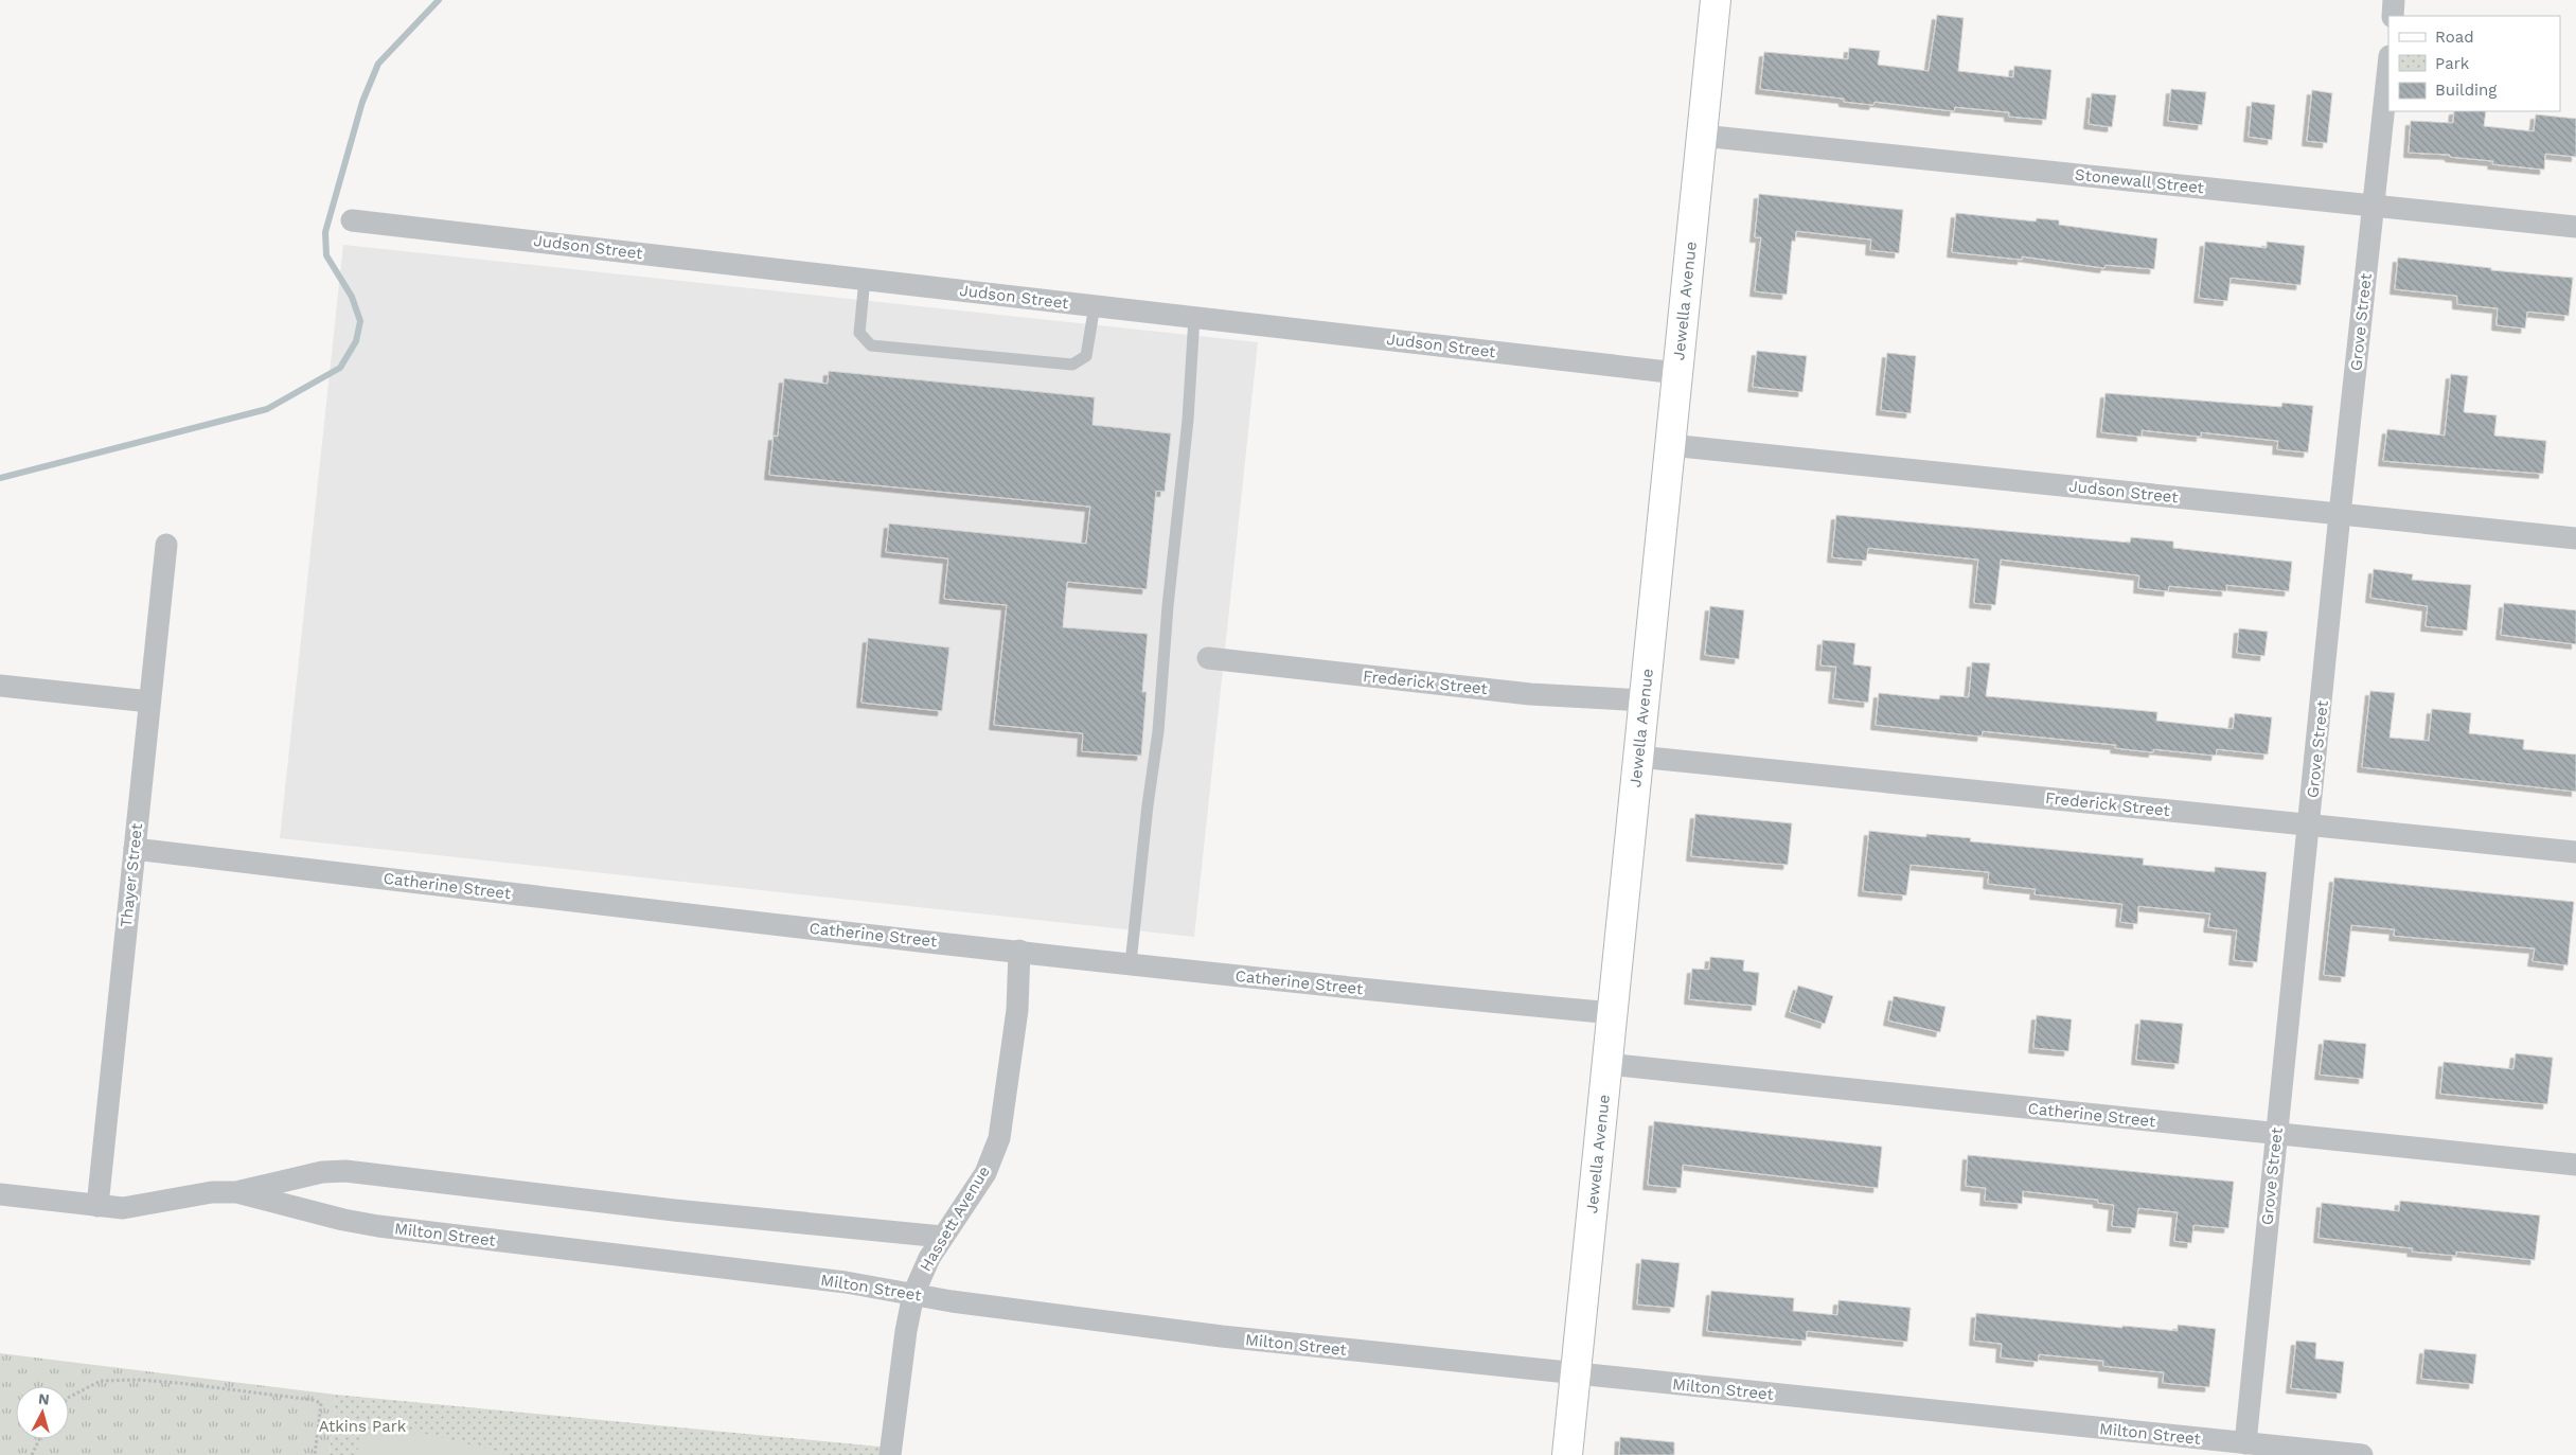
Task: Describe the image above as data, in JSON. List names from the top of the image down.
{
  "streets": {
    "main road": ["Jewella Avenue"],
    "street": [
      "Stonewall Street",
      "Judson Street",
      "Grove Street",
      "Frederick Street",
      "Thayer Street",
      "Catherine Street",
      "Hassett Avenue",
      "Milton Street"
    ]
  },
  "crossings": [
    ["Stonewall Street", "Jewella Avenue"],
    ["Stonewall Street", "Grove Street"],
    ["Judson Street", "Jewella Avenue"],
    ["Judson Street", "Grove Street"],
    ["Jewella Avenue", "Frederick Street"],
    ["Jewella Avenue", "Catherine Street"],
    ["Jewella Avenue", "Milton Street"],
    ["Grove Street", "Frederick Street"],
    ["Grove Street", "Catherine Street"],
    ["Grove Street", "Milton Street"],
    ["Thayer Street", "Catherine Street"],
    ["Thayer Street", "Milton Street"],
    ["Catherine Street", "Hassett Avenue"],
    ["Hassett Avenue", "Milton Street"]
  ],
  "parks": ["Atkins Park"],
  "legend": ["Road", "Park", "Building"],
  "north": "top"
}
